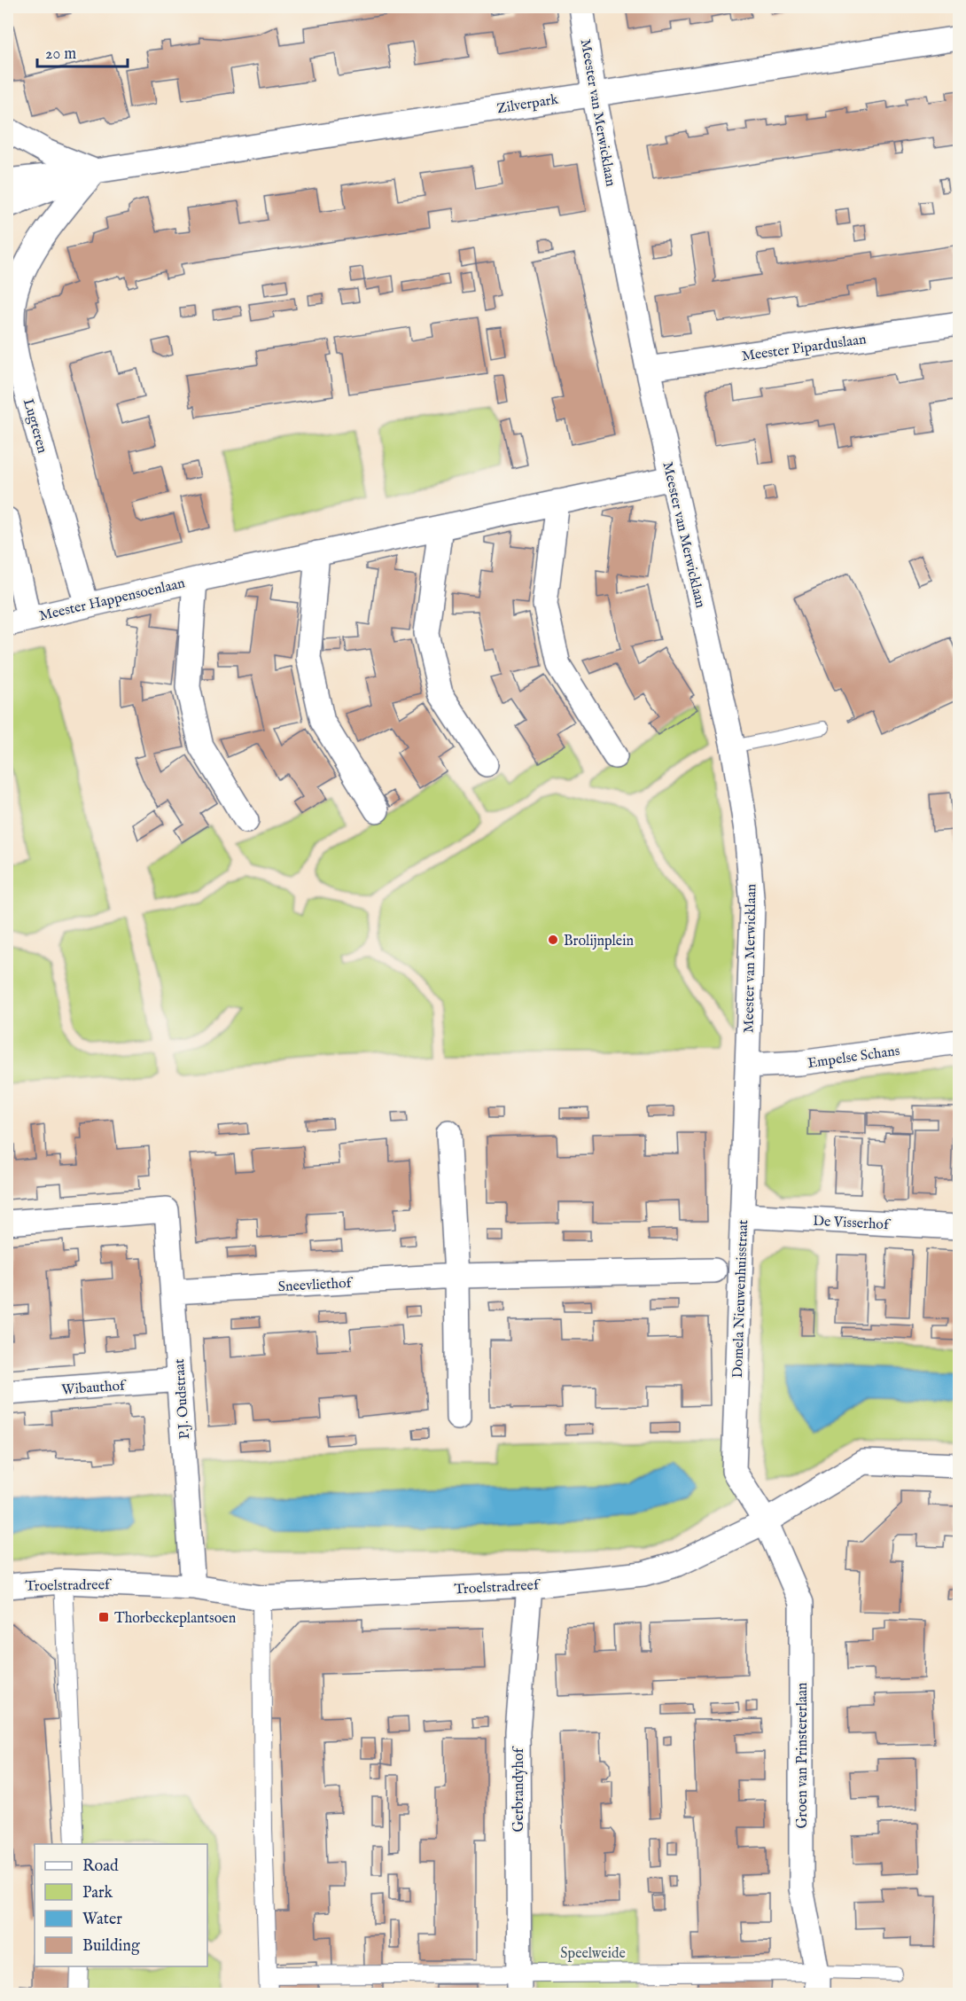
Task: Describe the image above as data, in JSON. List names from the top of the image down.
{
  "streets": {
    "street": [
      "Zilverpark",
      "Meester van Merwicklaan",
      "Meester Piparduslaan",
      "Lugteren",
      "Meester Happensoenlaan",
      "Empelse Schans",
      "De Visserhof",
      "Sneevliethof",
      "Domela Nieuwenhuisstraat",
      "Wibauthof",
      "P.J. Oudstraat",
      "Troelstradreef",
      "Groen van Prinstererlaan",
      "Gerbrandyhof"
    ]
  },
  "crossings": [
    ["Zilverpark", "Meester van Merwicklaan"],
    ["Zilverpark", "Lugteren"],
    ["Meester van Merwicklaan", "Meester Piparduslaan"],
    ["Meester van Merwicklaan", "Meester Happensoenlaan"],
    ["Meester van Merwicklaan", "Empelse Schans"],
    ["Meester van Merwicklaan", "Domela Nieuwenhuisstraat"],
    ["Lugteren", "Meester Happensoenlaan"],
    ["Empelse Schans", "Domela Nieuwenhuisstraat"],
    ["De Visserhof", "Domela Nieuwenhuisstraat"],
    ["Sneevliethof", "P.J. Oudstraat"],
    ["Domela Nieuwenhuisstraat", "Troelstradreef"],
    ["Domela Nieuwenhuisstraat", "Groen van Prinstererlaan"],
    ["Wibauthof", "P.J. Oudstraat"],
    ["P.J. Oudstraat", "Troelstradreef"],
    ["Troelstradreef", "Groen van Prinstererlaan"],
    ["Troelstradreef", "Gerbrandyhof"]
  ],
  "parks": ["Speelweide"],
  "places": {
    "other": ["Brolijnplein"],
    "transit": ["Thorbeckeplantsoen"]
  },
  "legend": [
    "Road",
    "Park",
    "Water",
    "Building"
  ],
  "scale_bar": "20 m"
}
